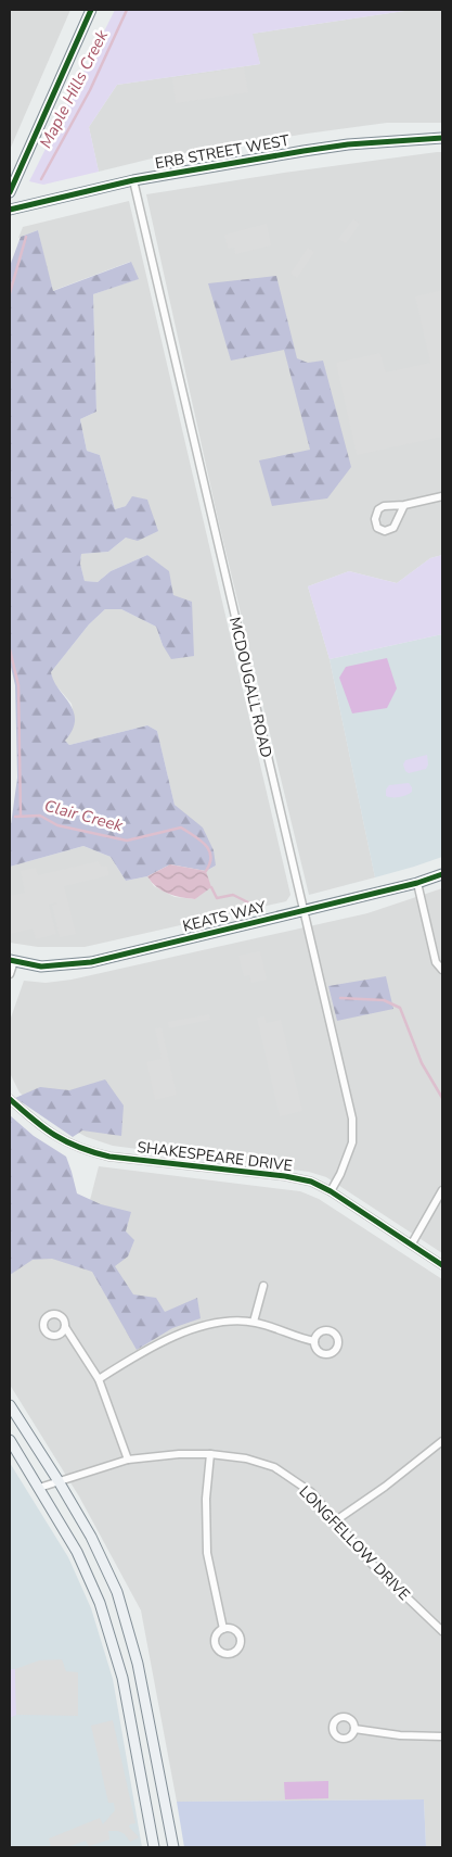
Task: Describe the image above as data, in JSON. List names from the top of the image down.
{
  "streets": {
    "main road": ["ERB STREET WEST", "KEATS WAY"],
    "street": ["MCDOUGALL ROAD", "SHAKESPEARE DRIVE", "LONGFELLOW DRIVE"]
  },
  "crossings": [
    ["ERB STREET WEST", "MCDOUGALL ROAD"],
    ["MCDOUGALL ROAD", "KEATS WAY"],
    ["MCDOUGALL ROAD", "SHAKESPEARE DRIVE"]
  ],
  "water": ["Maple Hills Creek", "Clair Creek"]
}
